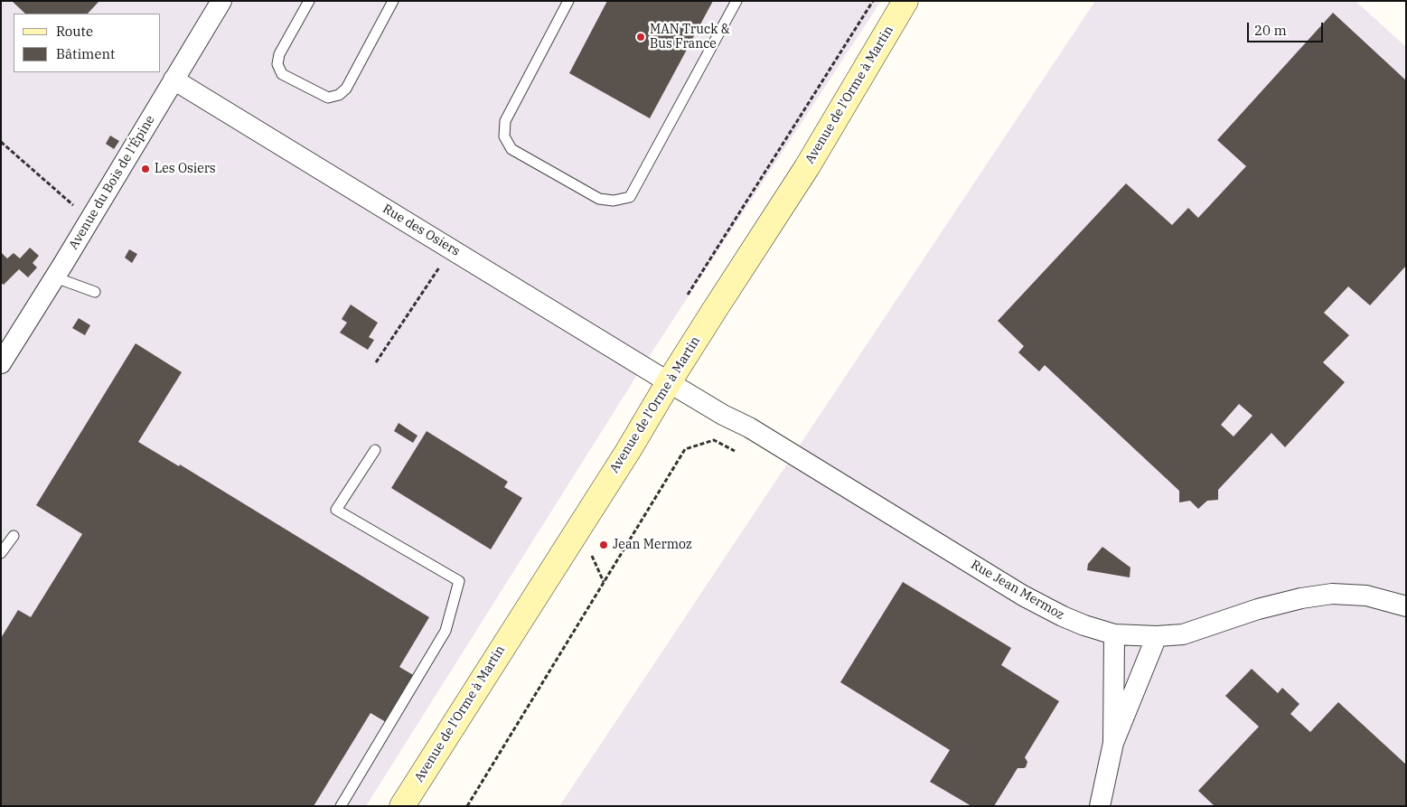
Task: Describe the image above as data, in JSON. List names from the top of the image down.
{
  "streets": {
    "main road": ["Avenue de l'Orme à Martin"],
    "street": ["Avenue du Bois de l'Épine", "Rue des Osiers", "Rue Jean Mermoz"]
  },
  "crossings": [
    ["Avenue de l'Orme à Martin", "Rue des Osiers"],
    ["Avenue de l'Orme à Martin", "Rue Jean Mermoz"],
    ["Avenue du Bois de l'Épine", "Rue des Osiers"],
    ["Rue des Osiers", "Rue Jean Mermoz"]
  ],
  "places": ["MAN Truck & Bus France", "Les Osiers", "Jean Mermoz"],
  "legend": ["Route", "Bâtiment"],
  "scale_bar": "20 m"
}
